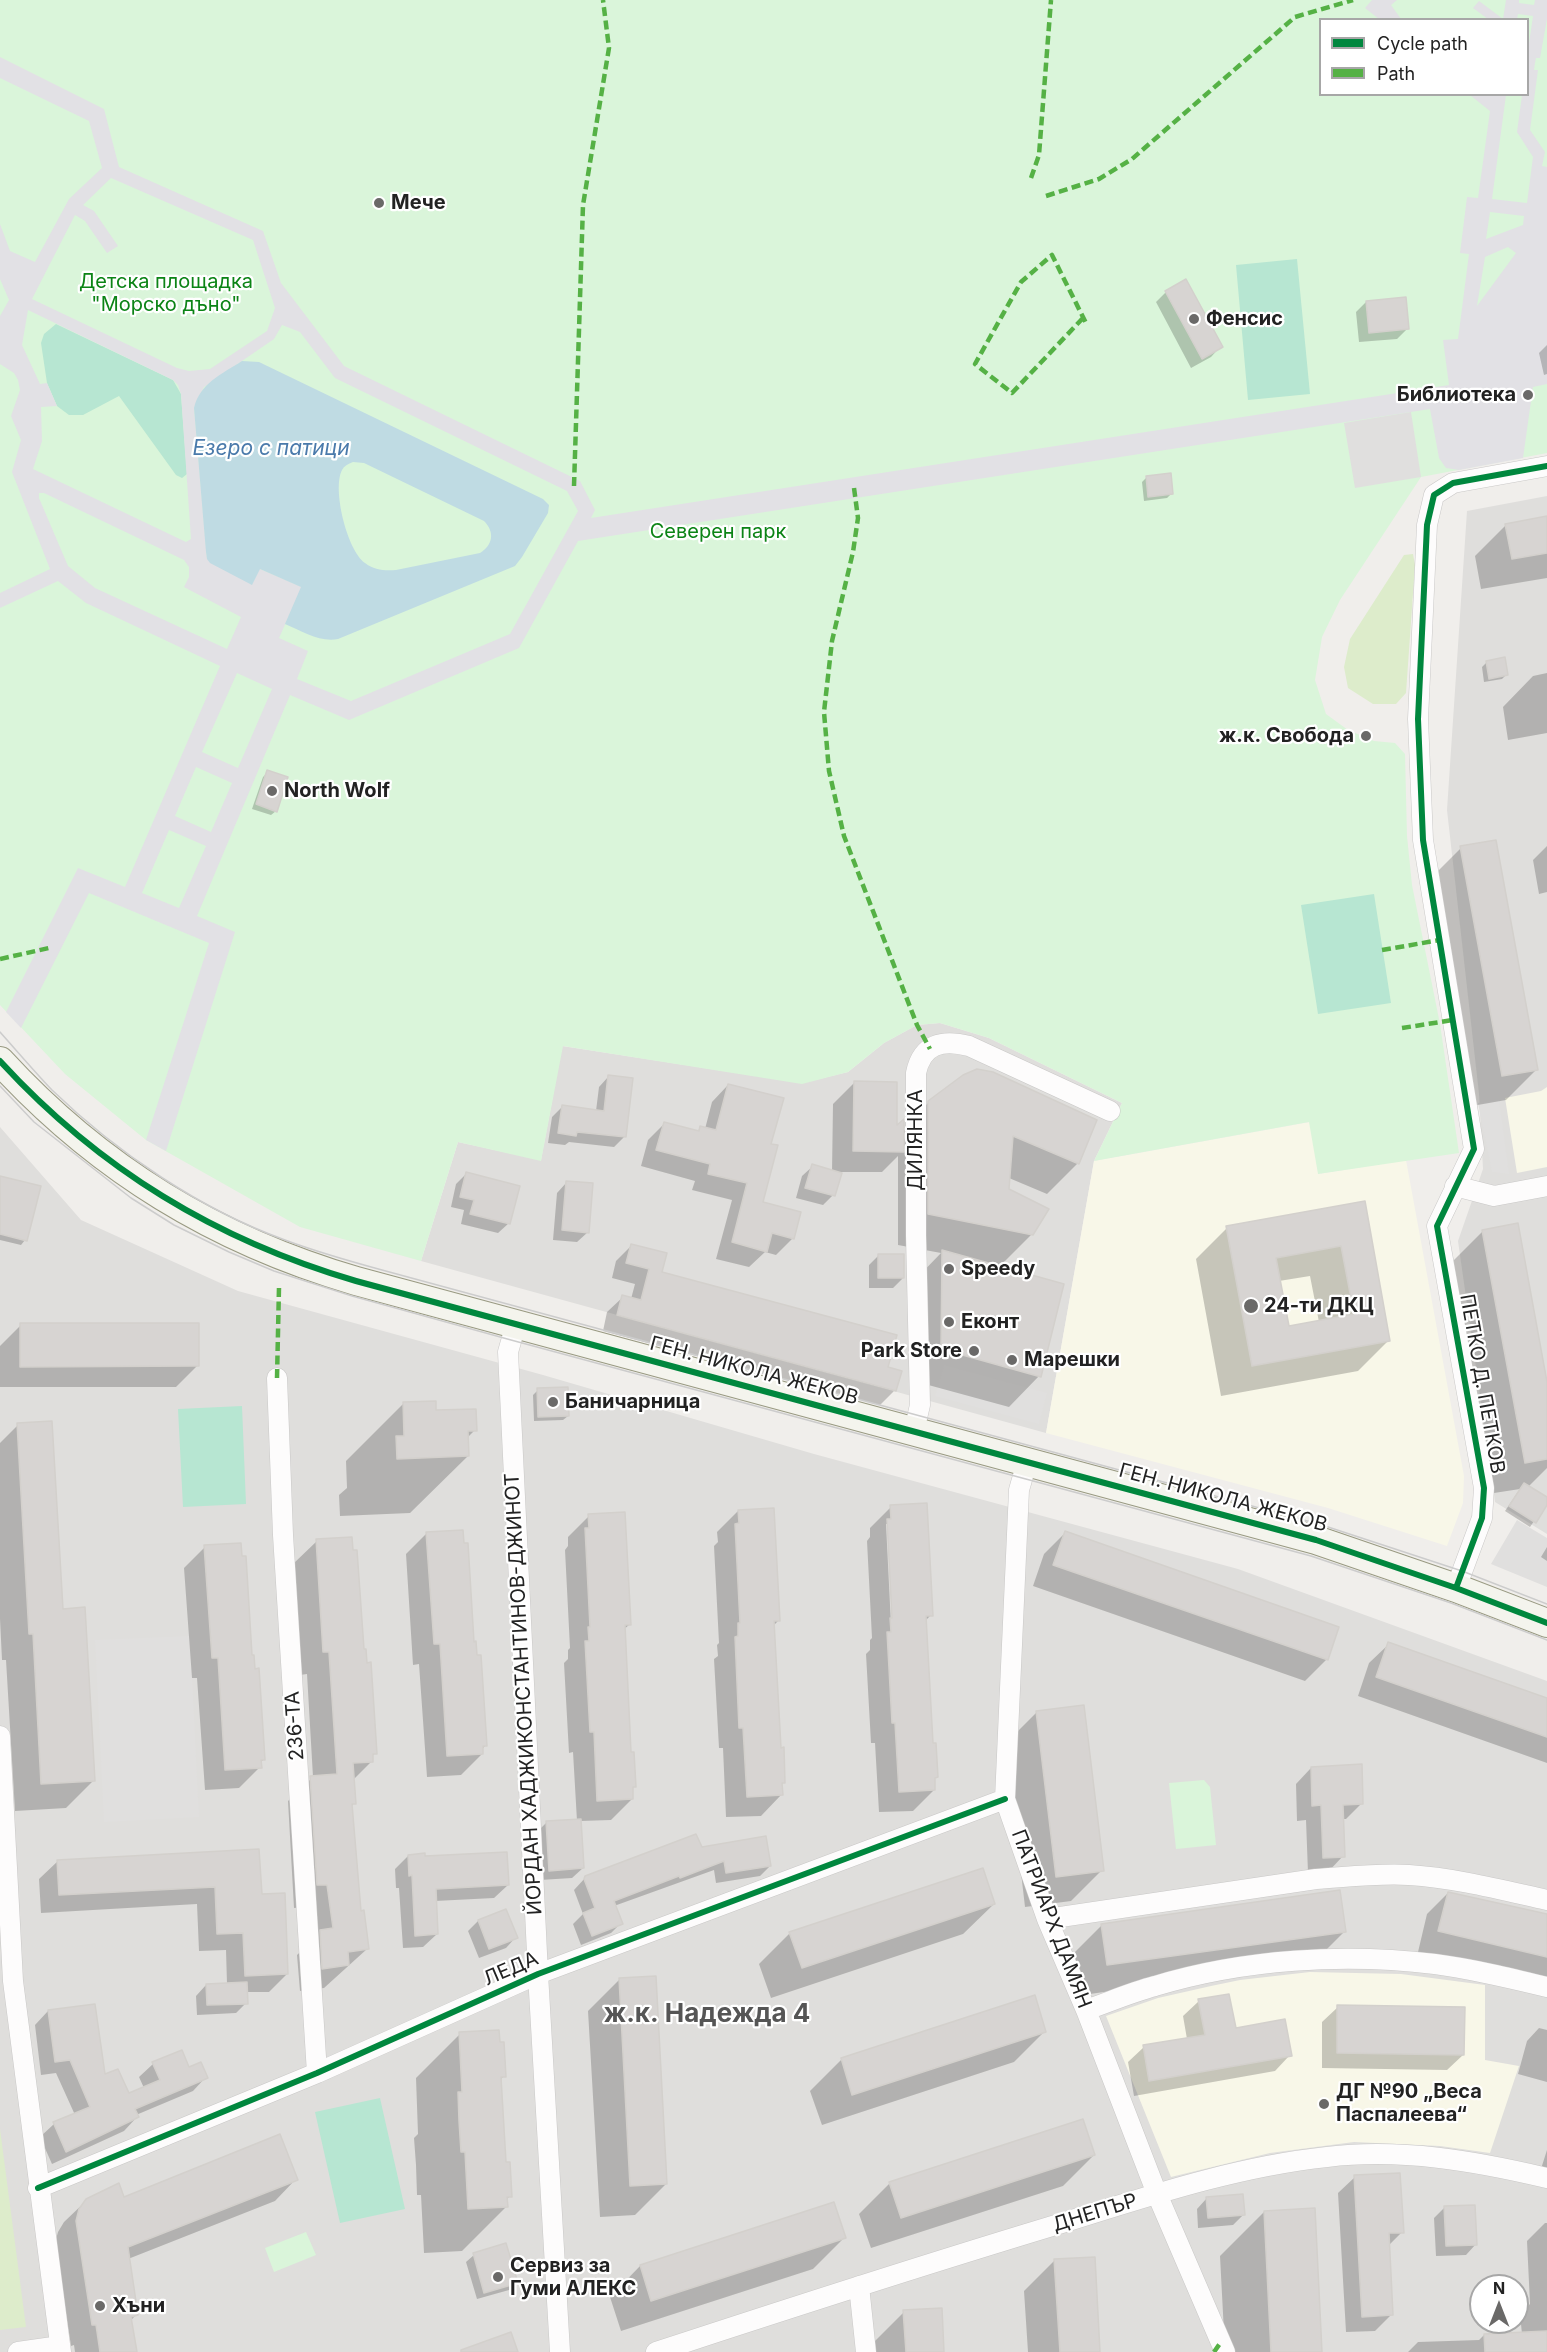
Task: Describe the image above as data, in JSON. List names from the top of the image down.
{
  "streets": {
    "street": [
      "ДИЛЯНКА",
      "ГЕН. НИКОЛА ЖЕКОВ",
      "ПЕТКО Д. ПЕТКОВ",
      "ЙОРДАН ХАДЖИКОНСТАНТИНОВ-ДЖИНОТ",
      "236-ТА",
      "ПАТРИАРХ ДАМЯН",
      "ЛЕДА",
      "ДНЕПЪР"
    ]
  },
  "crossings": [
    ["ДИЛЯНКА", "ГЕН. НИКОЛА ЖЕКОВ"],
    ["ГЕН. НИКОЛА ЖЕКОВ", "ПЕТКО Д. ПЕТКОВ"],
    ["ГЕН. НИКОЛА ЖЕКОВ", "ЙОРДАН ХАДЖИКОНСТАНТИНОВ-ДЖИНОТ"],
    ["ГЕН. НИКОЛА ЖЕКОВ", "ПАТРИАРХ ДАМЯН"],
    ["ЙОРДАН ХАДЖИКОНСТАНТИНОВ-ДЖИНОТ", "ЛЕДА"],
    ["236-ТА", "ЛЕДА"],
    ["ПАТРИАРХ ДАМЯН", "ЛЕДА"],
    ["ПАТРИАРХ ДАМЯН", "ДНЕПЪР"]
  ],
  "districts": ["ж.к. Надежда 4"],
  "water": ["Езеро с патици"],
  "parks": ["Детска площадка \"Морско дъно\"", "Северен парк"],
  "places": [
    "Мече",
    "Фенсис",
    "Библиотека",
    "ж.к. Свобода",
    "North Wolf",
    "Speedy",
    "24-ти ДКЦ",
    "Еконт",
    "Park Store",
    "Марешки",
    "Баничарница",
    "ДГ №90 „Веса Паспалеева“",
    "Сервиз за Гуми АЛЕКС",
    "Хъни"
  ],
  "legend": ["Cycle path", "Path"],
  "north": "top"
}
